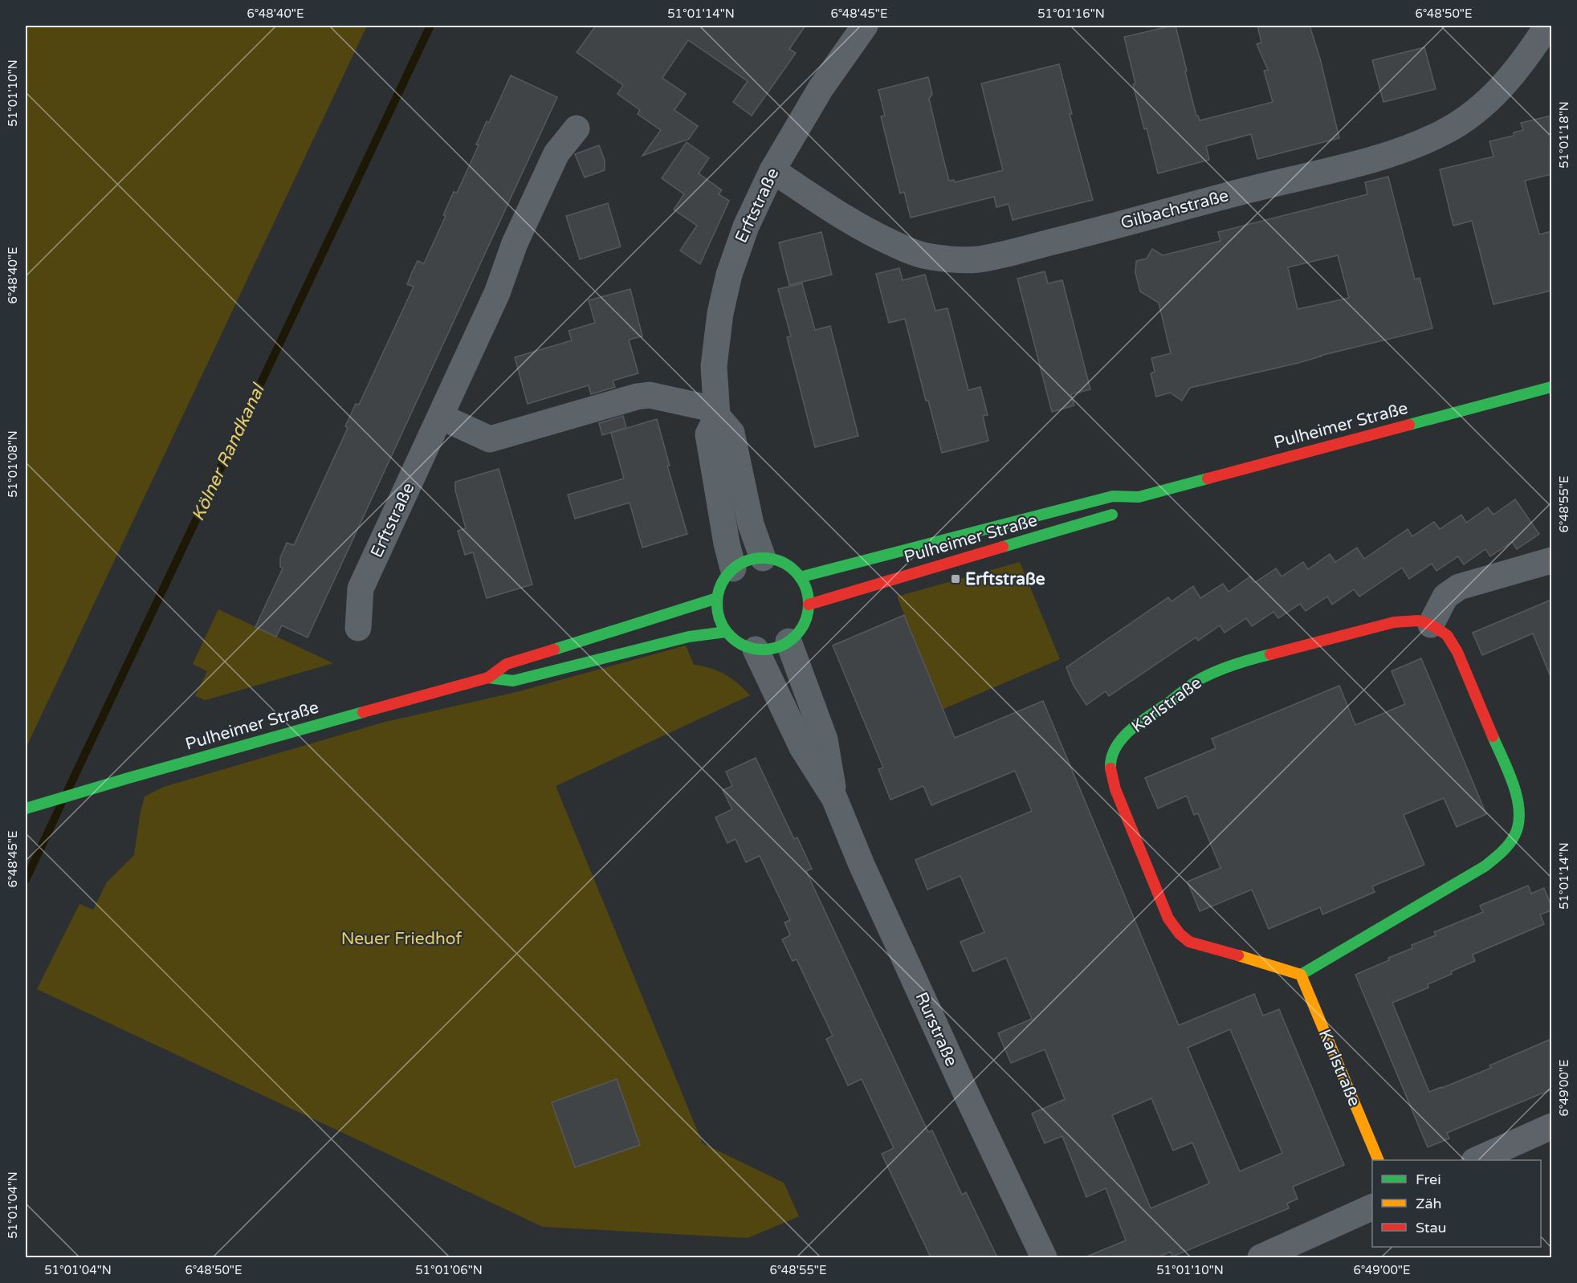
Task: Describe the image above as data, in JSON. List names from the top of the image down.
{
  "streets": {
    "main road": ["Pulheimer Straße", "Karlstraße"],
    "street": ["Erftstraße", "Gilbachstraße", "Rurstraße"]
  },
  "crossings": [
    ["Erftstraße", "Gilbachstraße"],
    ["Erftstraße", "Pulheimer Straße"],
    ["Erftstraße", "Rurstraße"],
    ["Pulheimer Straße", "Rurstraße"]
  ],
  "water": ["Kölner Randkanal"],
  "parks": ["Neuer Friedhof"],
  "places": {
    "transit": ["Erftstraße"]
  },
  "legend": ["Frei", "Zäh", "Stau"],
  "coordinates": [
    "6°48'40\"E",
    "51°01'14\"N",
    "6°48'45\"E",
    "51°01'16\"N",
    "6°48'50\"E",
    "51°01'10\"N",
    "51°01'18\"N",
    "51°01'08\"N",
    "6°48'55\"E",
    "6°49'00\"E",
    "51°01'04\"N",
    "51°01'06\"N"
  ]
}
